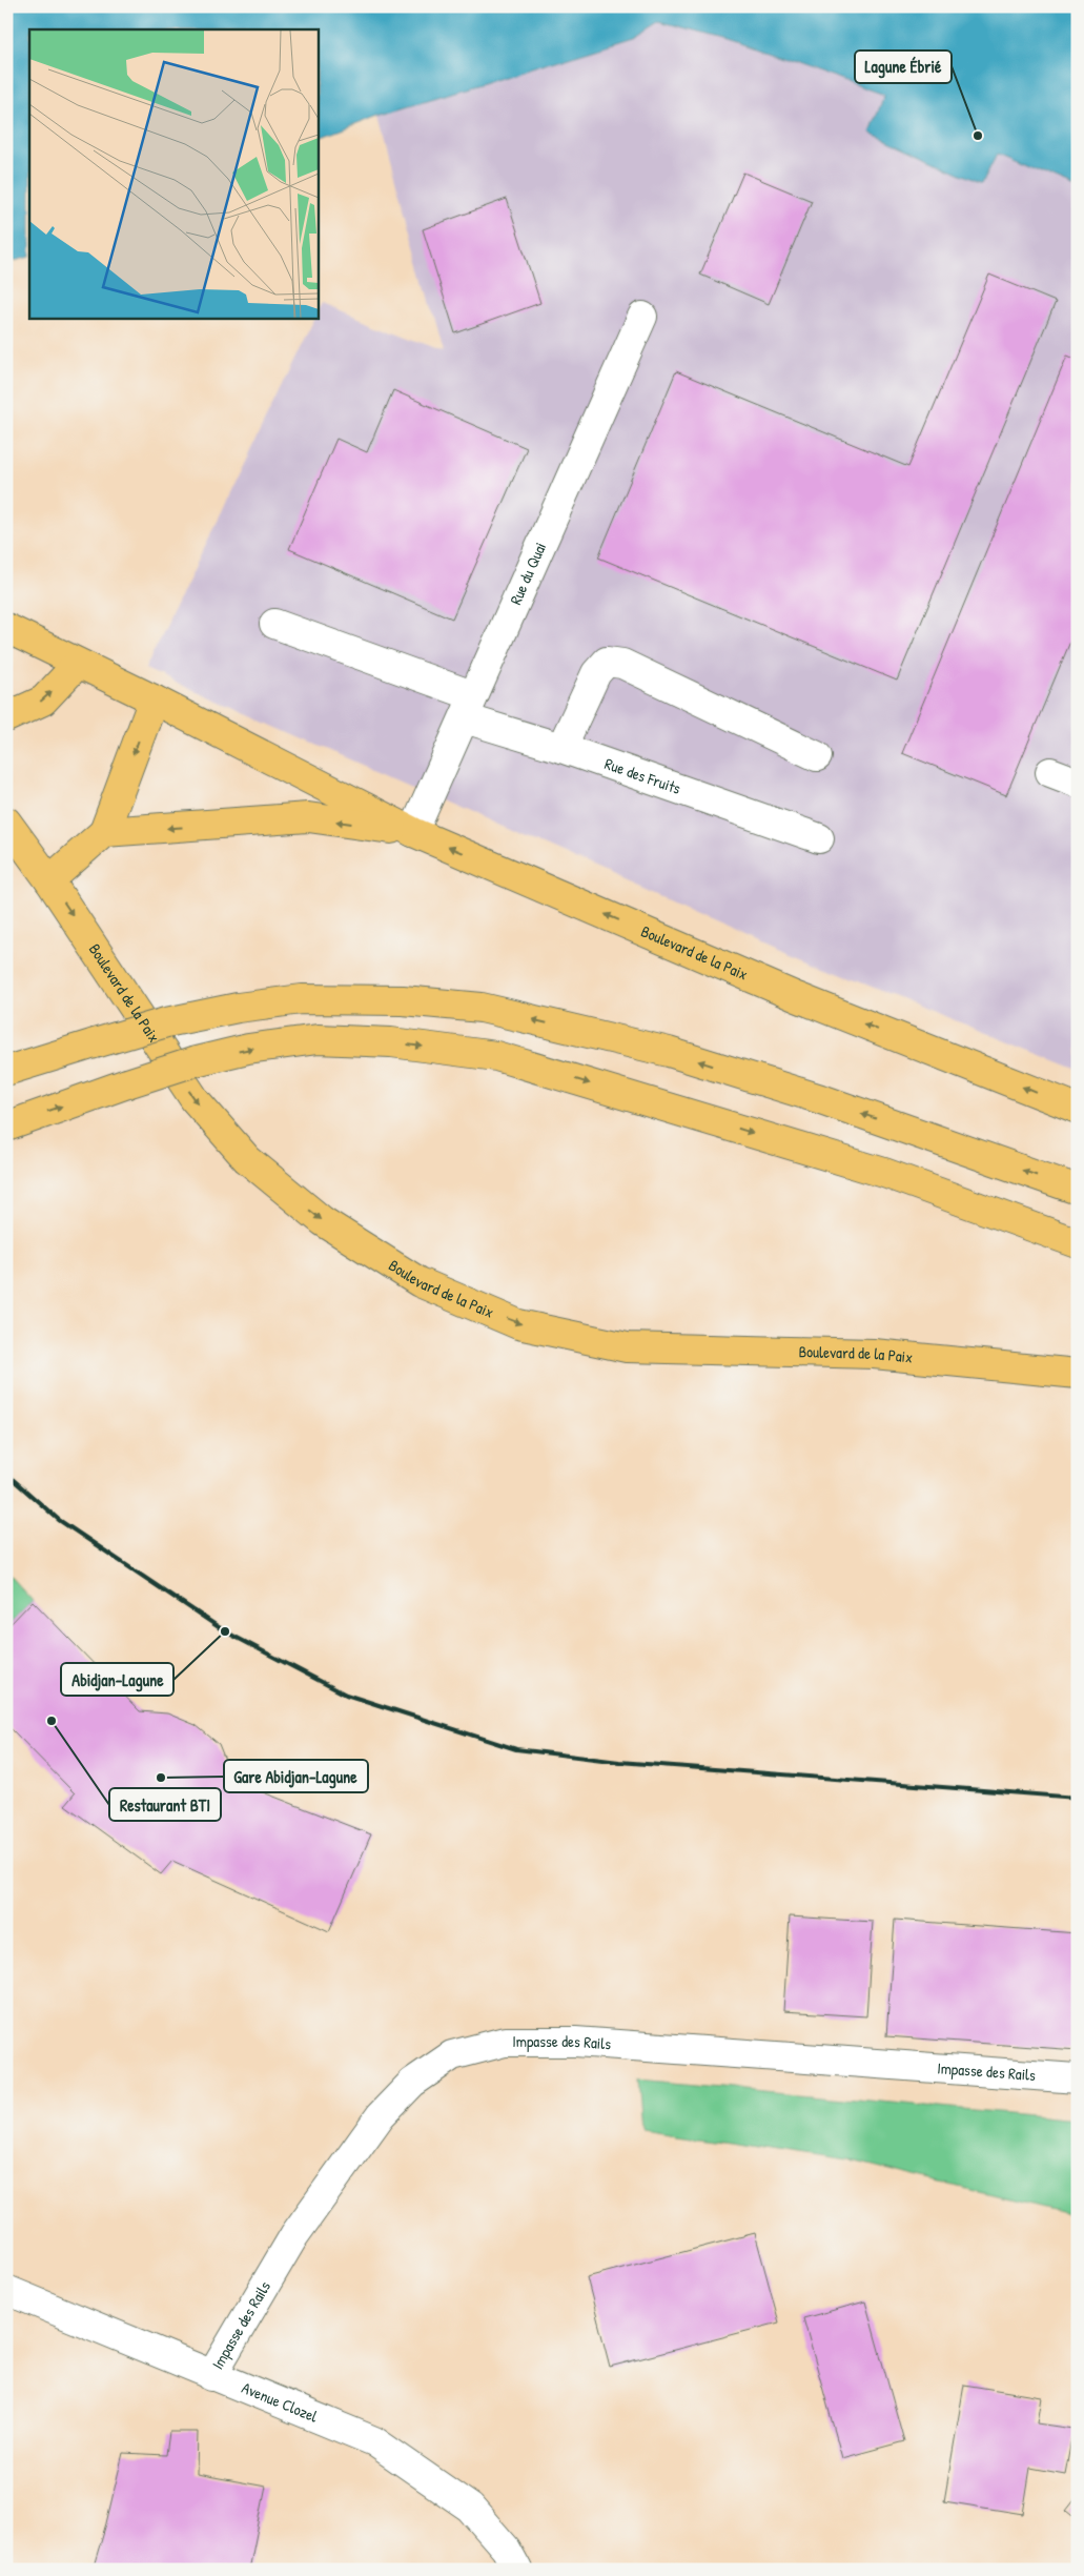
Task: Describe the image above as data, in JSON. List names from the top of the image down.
{
  "streets": {
    "main road": ["Boulevard de la Paix"],
    "street": [
      "Rue du Quai",
      "Rue des Fruits",
      "Impasse des Rails",
      "Avenue Clozel"
    ]
  },
  "crossings": [
    ["Rue du Quai", "Rue des Fruits"],
    ["Rue du Quai", "Boulevard de la Paix"],
    ["Impasse des Rails", "Avenue Clozel"]
  ],
  "places": [
    "Lagune Ébrié",
    "Abidjan-Lagune",
    "Restaurant BTI",
    "Gare Abidjan-Lagune"
  ]
}
